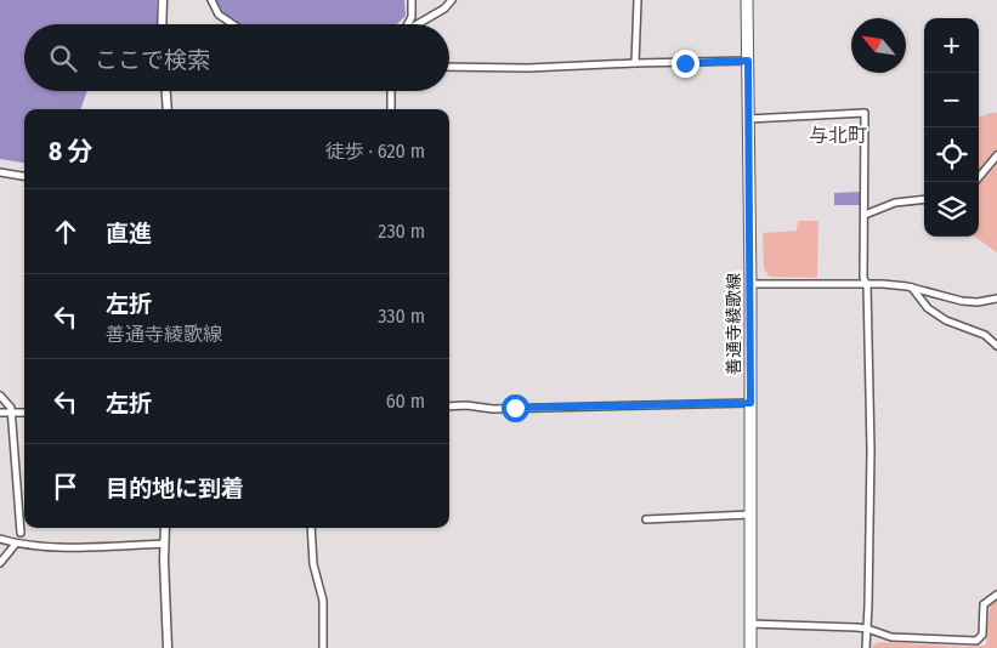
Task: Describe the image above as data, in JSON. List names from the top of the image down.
{
  "streets": {
    "main road": ["善通寺綾歌線"]
  },
  "districts": ["与北町"],
  "north": "top left",
  "page": {
    "map_buttons": ["+", "−"],
    "search": "ここで検索",
    "heading": ["8 分", "徒歩 · 620 m"],
    "list": [
      ["直進", "230 m"],
      ["左折", "善通寺綾歌線", "330 m"],
      ["左折", "60 m"],
      "目的地に到着"
    ]
  }
}
